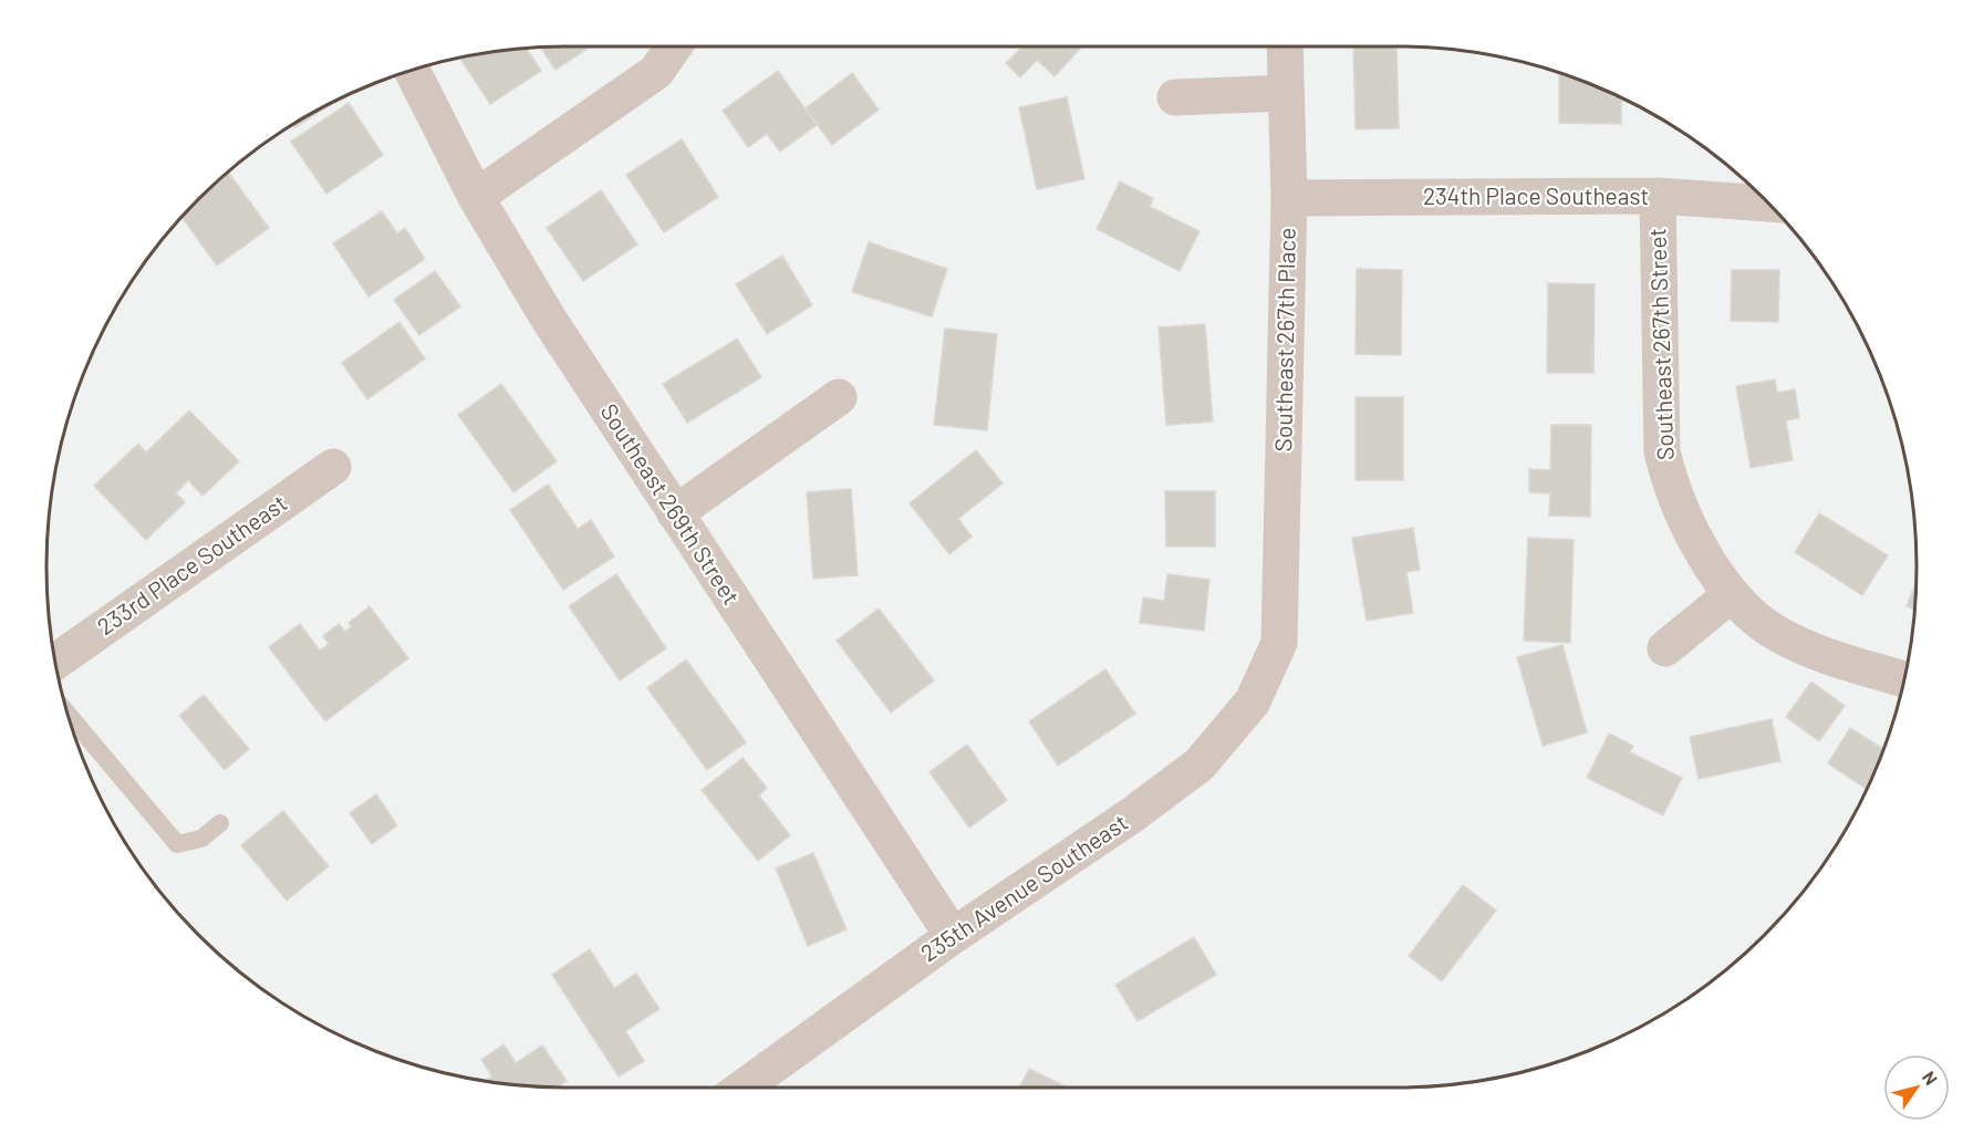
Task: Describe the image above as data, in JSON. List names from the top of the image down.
{
  "streets": {
    "street": [
      "234th Place Southeast",
      "Southeast 267th Place",
      "Southeast 267th Street",
      "Southeast 269th Street",
      "233rd Place Southeast",
      "235th Avenue Southeast"
    ]
  },
  "crossings": [
    ["234th Place Southeast", "Southeast 267th Place"],
    ["234th Place Southeast", "Southeast 267th Street"],
    ["Southeast 267th Place", "235th Avenue Southeast"],
    ["Southeast 269th Street", "235th Avenue Southeast"]
  ],
  "north": "top right"
}
